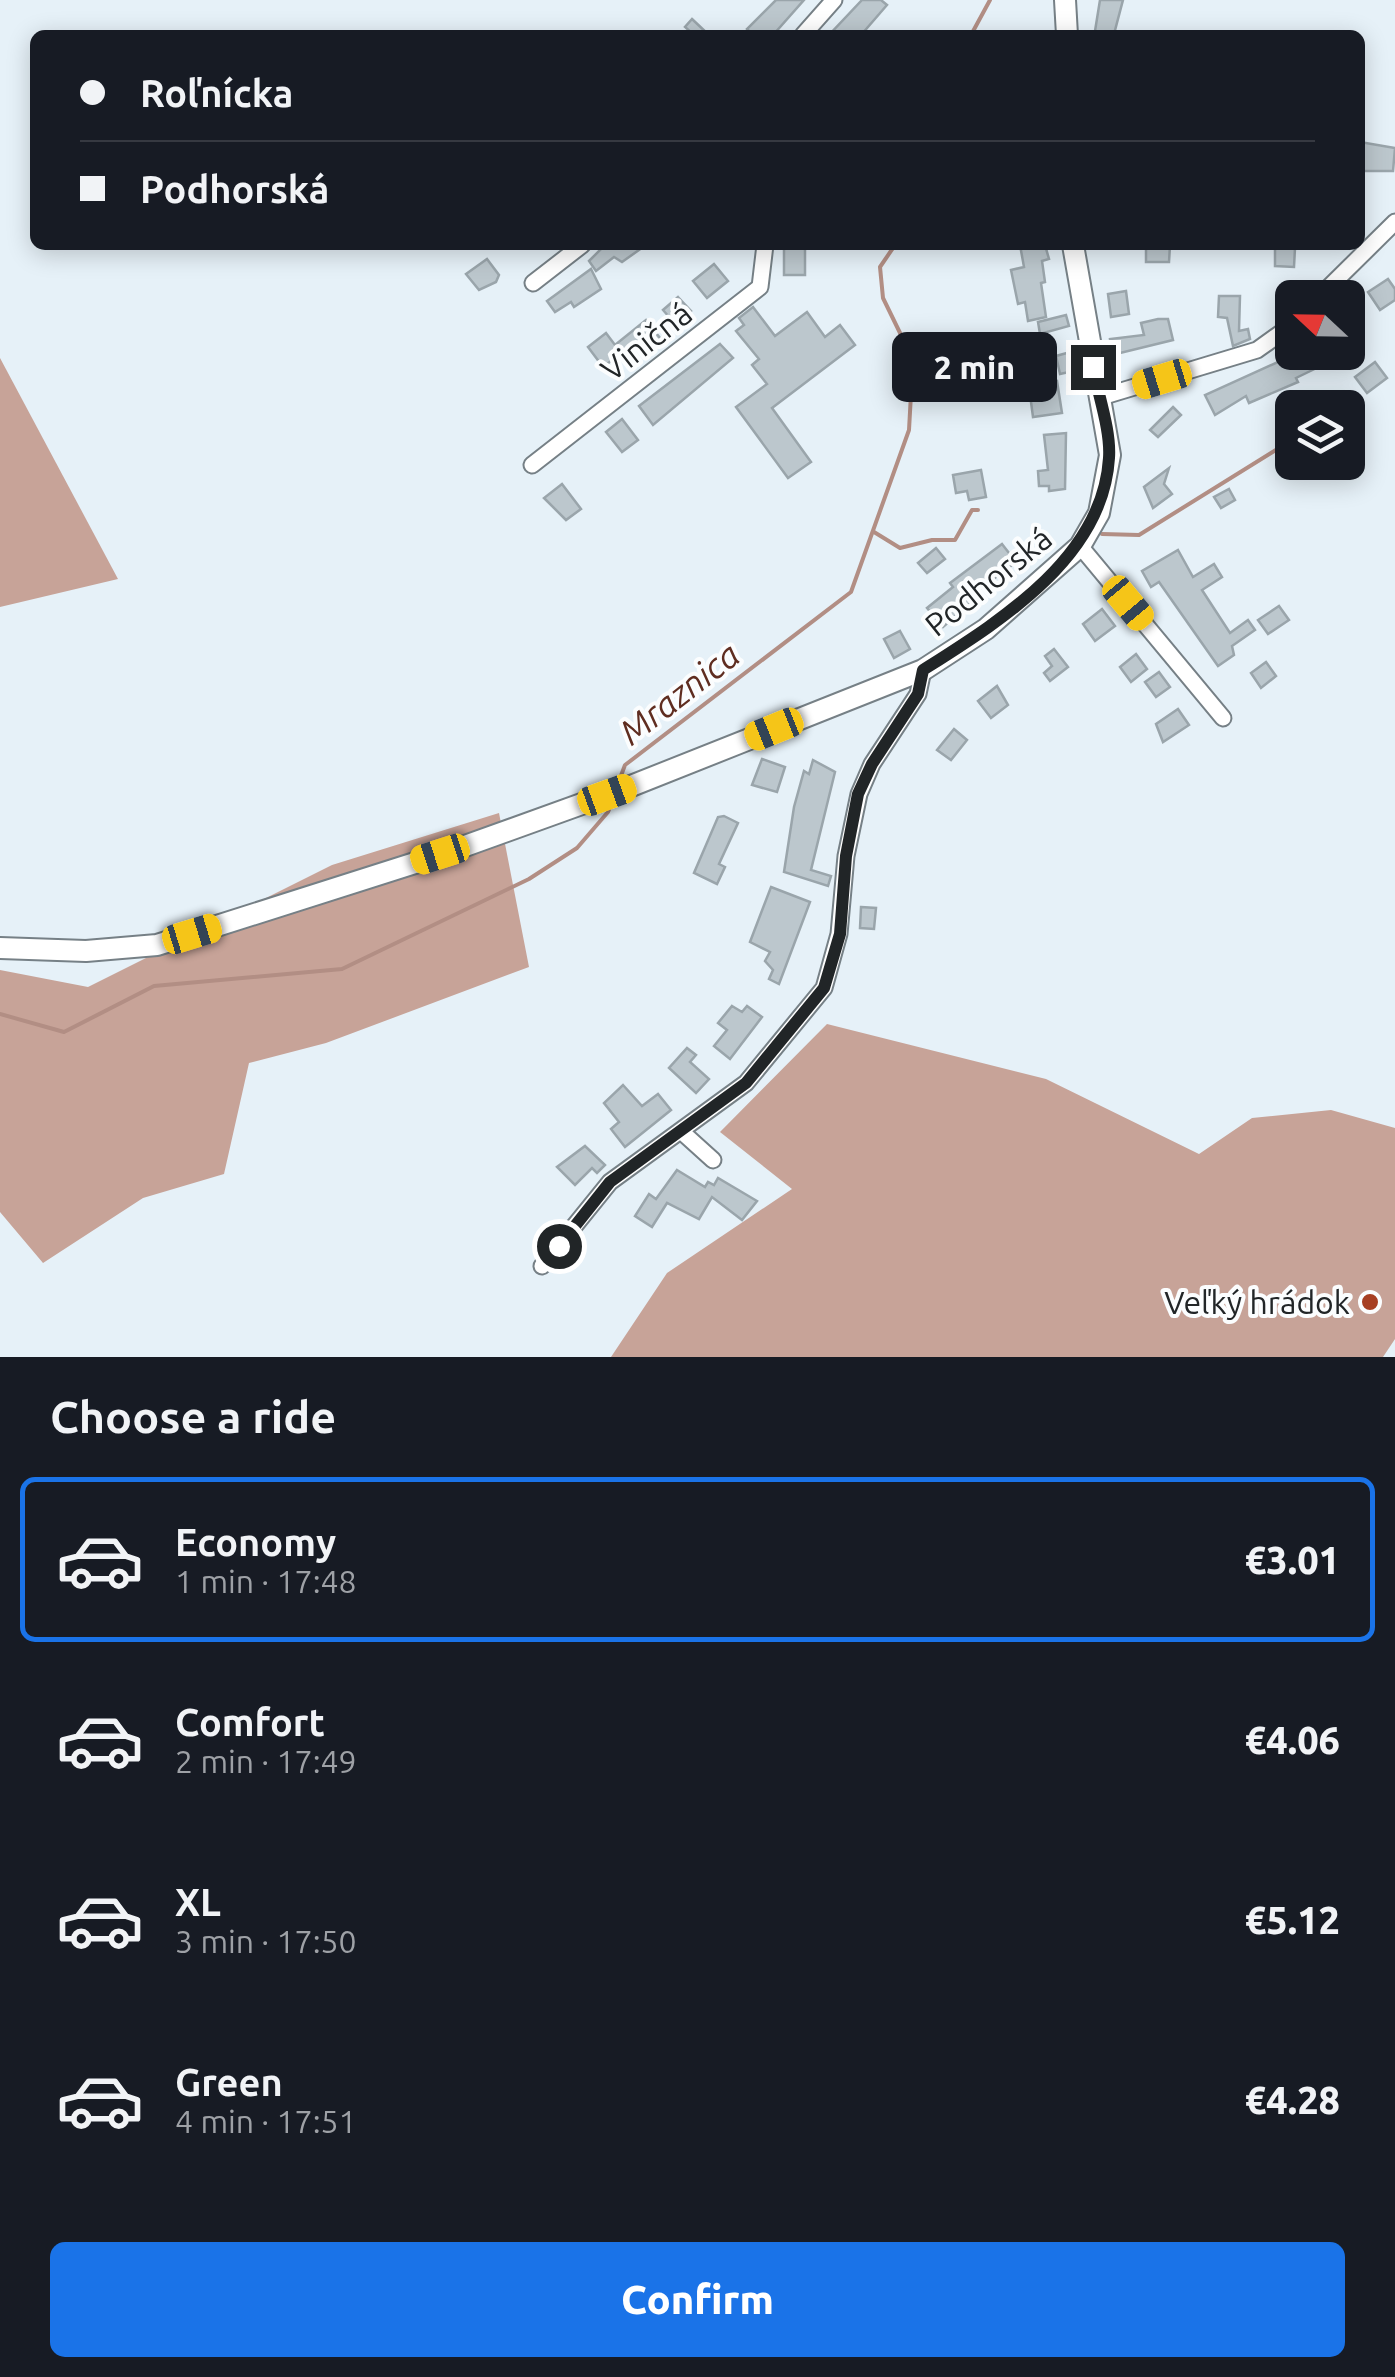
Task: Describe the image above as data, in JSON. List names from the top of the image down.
{
  "streets": {
    "street": ["Viničná", "Podhorská"]
  },
  "water": ["Mraznica"],
  "places": ["Veľký hrádok"],
  "north": "left",
  "page": {
    "banner": ["Roľnícka", "Podhorská"],
    "bubble": "2 min",
    "heading": "Choose a ride",
    "list": [
      {
        "name": "Economy",
        "note": "1 min · 17:48",
        "value": "€3.01"
      },
      {
        "name": "Comfort",
        "note": "2 min · 17:49",
        "value": "€4.06"
      },
      {
        "name": "XL",
        "note": "3 min · 17:50",
        "value": "€5.12"
      },
      {
        "name": "Green",
        "note": "4 min · 17:51",
        "value": "€4.28"
      }
    ],
    "buttons": "Confirm"
  }
}
